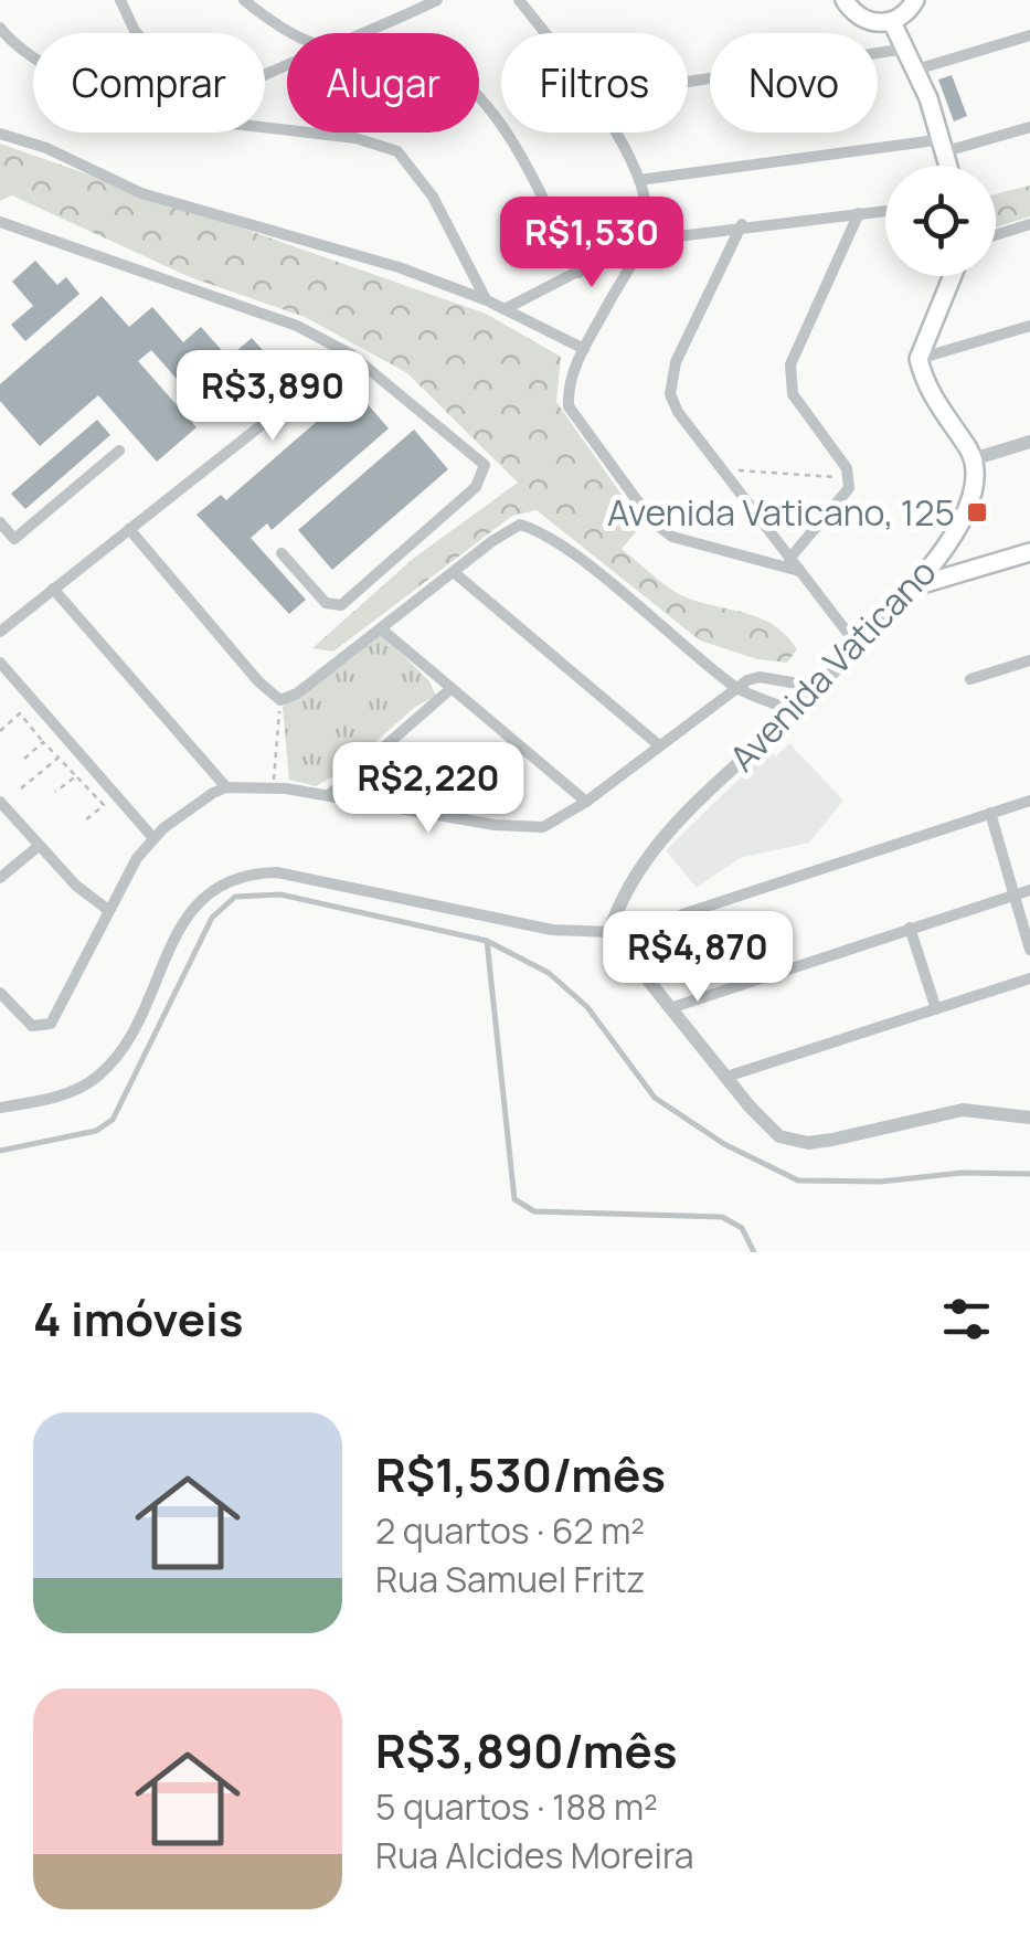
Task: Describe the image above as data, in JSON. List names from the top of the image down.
{
  "streets": {
    "main road": ["Avenida Vaticano"]
  },
  "places": {
    "transit": ["Avenida Vaticano, 125"]
  },
  "page": {
    "chip": [
      "Comprar",
      "Alugar",
      "Filtros",
      "Novo"
    ],
    "price": [
      "R$1,530",
      "R$3,890",
      "R$2,220",
      "R$4,870"
    ],
    "heading": "4 imóveis",
    "list": [
      {
        "name": "R$1,530/mês",
        "note": "2 quartos · 62 m² · Rua Samuel Fritz"
      },
      {
        "name": "R$3,890/mês",
        "note": "5 quartos · 188 m² · Rua Alcides Moreira"
      }
    ]
  }
}
